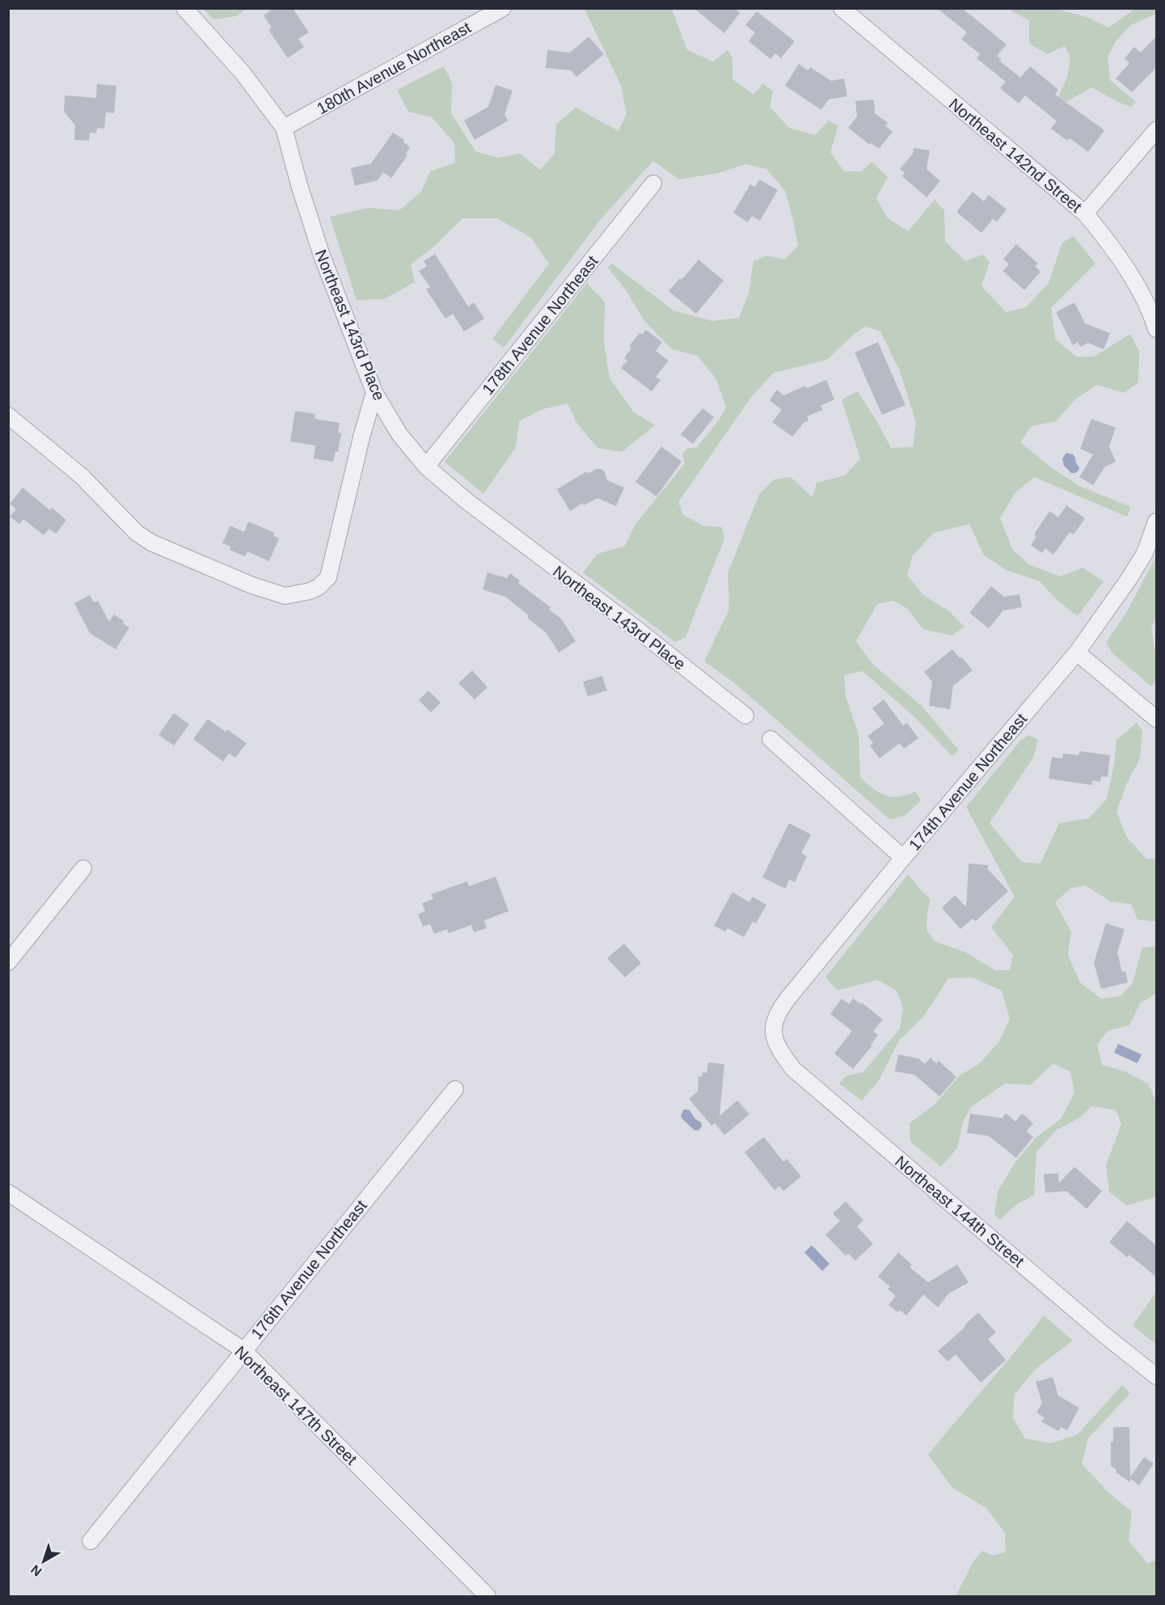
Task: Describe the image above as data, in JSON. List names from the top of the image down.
{
  "streets": {
    "street": [
      "180th Avenue Northeast",
      "Northeast 142nd Street",
      "Northeast 143rd Place",
      "178th Avenue Northeast",
      "174th Avenue Northeast",
      "Northeast 144th Street",
      "176th Avenue Northeast",
      "Northeast 147th Street"
    ]
  },
  "crossings": [
    ["180th Avenue Northeast", "Northeast 143rd Place"],
    ["Northeast 143rd Place", "178th Avenue Northeast"],
    ["174th Avenue Northeast", "Northeast 144th Street"],
    ["176th Avenue Northeast", "Northeast 147th Street"]
  ],
  "north": "bottom left"
}
